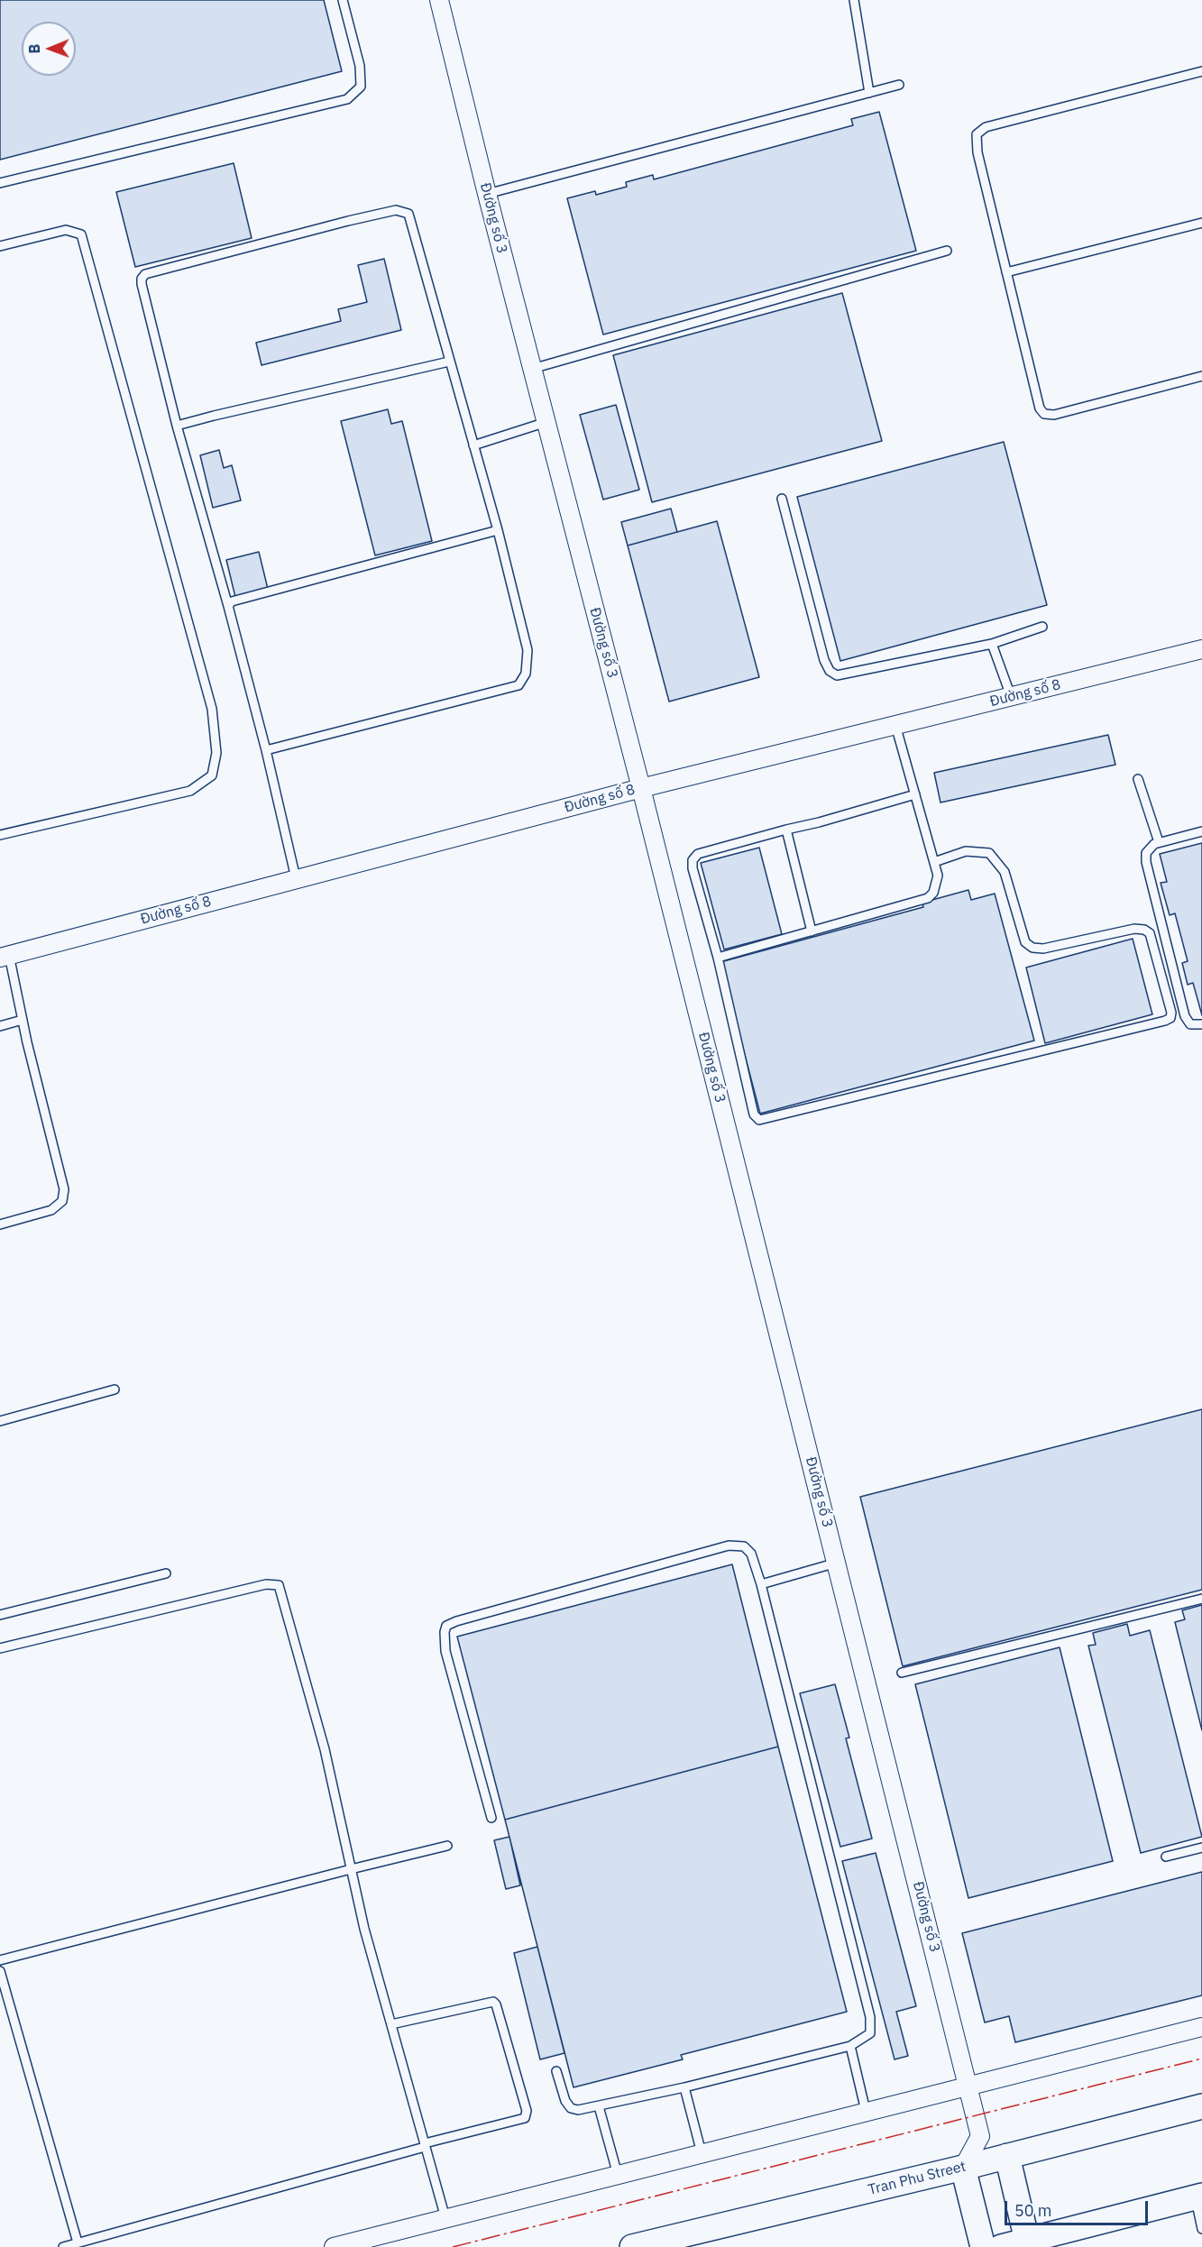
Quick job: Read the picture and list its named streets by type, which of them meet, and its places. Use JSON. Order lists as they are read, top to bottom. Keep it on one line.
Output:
{"streets":{"main road":["Tran Phu Street"],"street":["Đường số 3","Đường số 8"]},"crossings":[["Đường số 3","Đường số 8"]],"scale_bar":"50 m","north":"left"}
